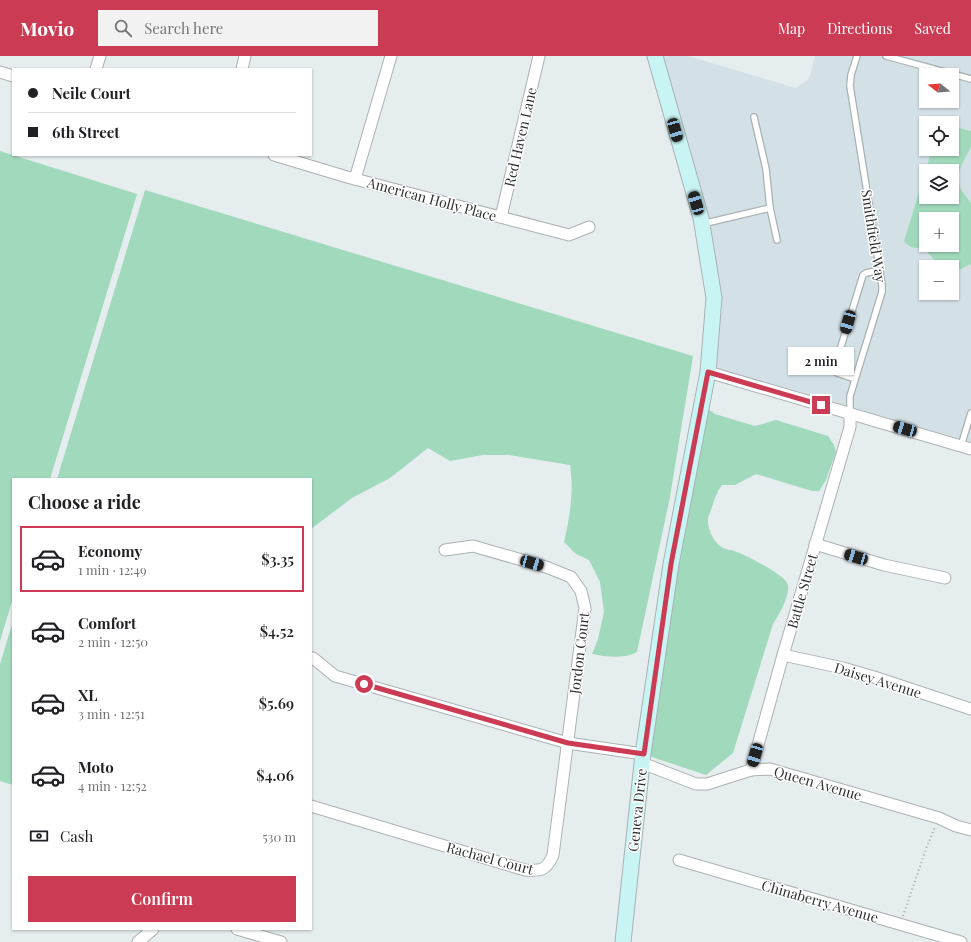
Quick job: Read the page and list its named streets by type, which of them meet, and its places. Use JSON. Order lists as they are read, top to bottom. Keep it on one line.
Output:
{"streets":{"main road":["Geneva Drive"],"street":["Red Haven Lane","American Holly Place","Battle Street","Jordon Court","Daisey Avenue","Queen Avenue","Rachael Court","Chinaberry Avenue"],"lane":["Smithfield Way"]},"crossings":[["Red Haven Lane","American Holly Place"],["Smithfield Way","Battle Street"],["Battle Street","Daisey Avenue"],["Battle Street","Queen Avenue"],["Jordon Court","Queen Avenue"],["Jordon Court","Rachael Court"],["Queen Avenue","Geneva Drive"],["Queen Avenue","Rachael Court"]],"north":"left","page":{"header":"Movio","search":"Search here","nav":["Map","Directions","Saved"],"map_buttons":["+","−"],"banner":["Neile Court","6th Street"],"bubble":"2 min","heading":"Choose a ride","list":[{"name":"Economy","note":"1 min · 12:49","value":"$3.35"},{"name":"Comfort","note":"2 min · 12:50","value":"$4.52"},{"name":"XL","note":"3 min · 12:51","value":"$5.69"},{"name":"Moto","note":"4 min · 12:52","value":"$4.06"}],"pay":["Cash","530 m"],"buttons":"Confirm"}}
